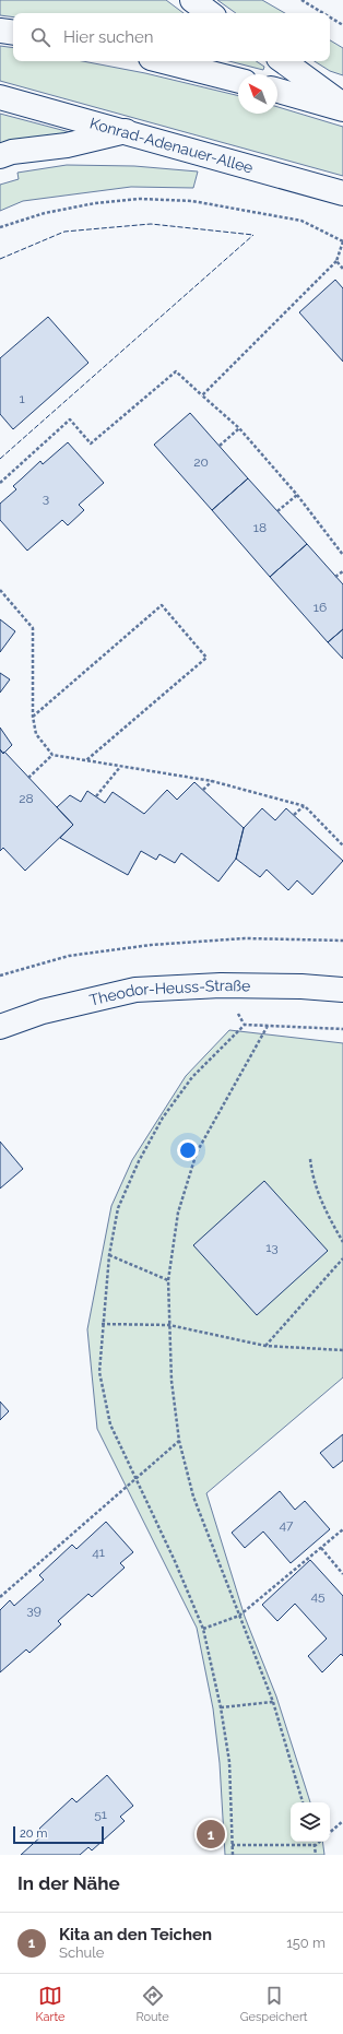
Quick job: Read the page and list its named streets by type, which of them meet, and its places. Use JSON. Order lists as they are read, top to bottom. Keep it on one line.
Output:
{"streets":{"main road":["Konrad-Adenauer-Allee","Theodor-Heuss-Straße"]},"house_numbers":["1","20","3","18","16","28","13","47","41","45","39","51"],"scale_bar":"20 m","north":"top left","page":{"search":"Hier suchen","pins":"1","scale":"20 m","heading":"In der Nähe","list":[{"mark":"1","name":"Kita an den Teichen","note":"Schule","value":"150 m"}],"nav":["Karte","Route","Gespeichert"]}}
